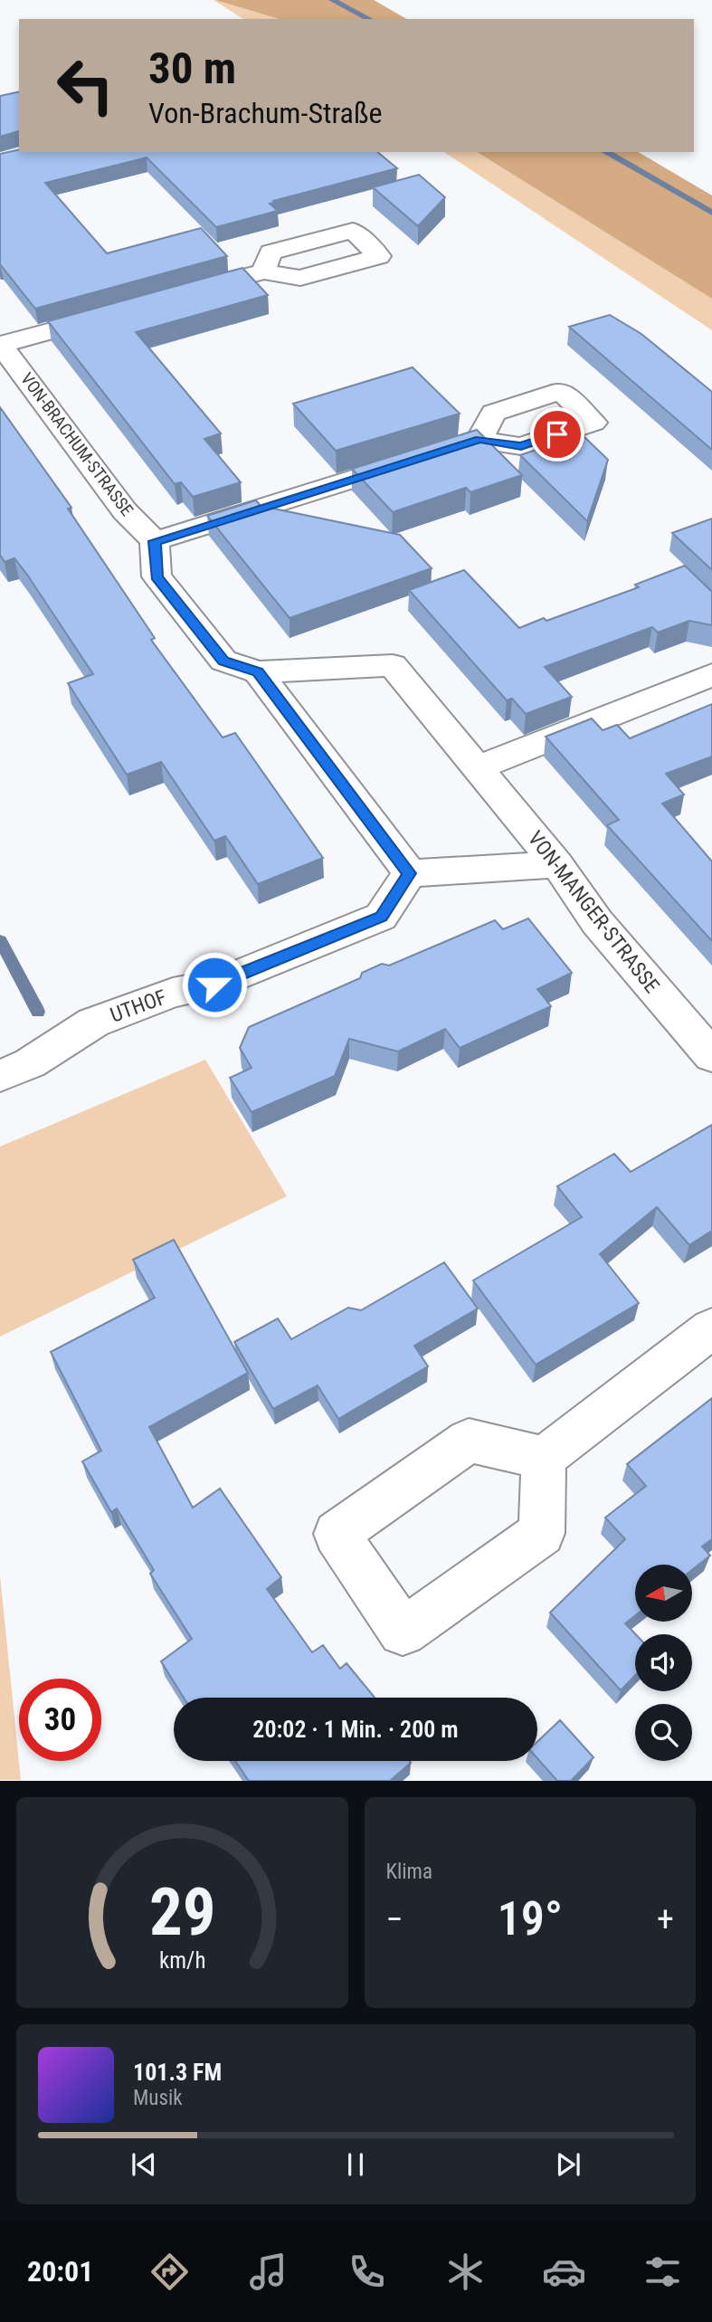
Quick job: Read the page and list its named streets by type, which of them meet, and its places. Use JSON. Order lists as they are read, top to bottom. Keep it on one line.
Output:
{"streets":{"street":["VON-BRACHUM-STRASSE","VON-MANGER-STRASSE","UTHOF"]},"north":"left","page":{"turn":["30 m","Von-Brachum-Straße"],"limit":"30","trip":"20:02 · 1 Min. · 200 m","tile":"Klima","heat":["−","19°","+"],"song":["101.3 FM","Musik"],"tabs":"20:01","gauge":["29","km/h"]}}
